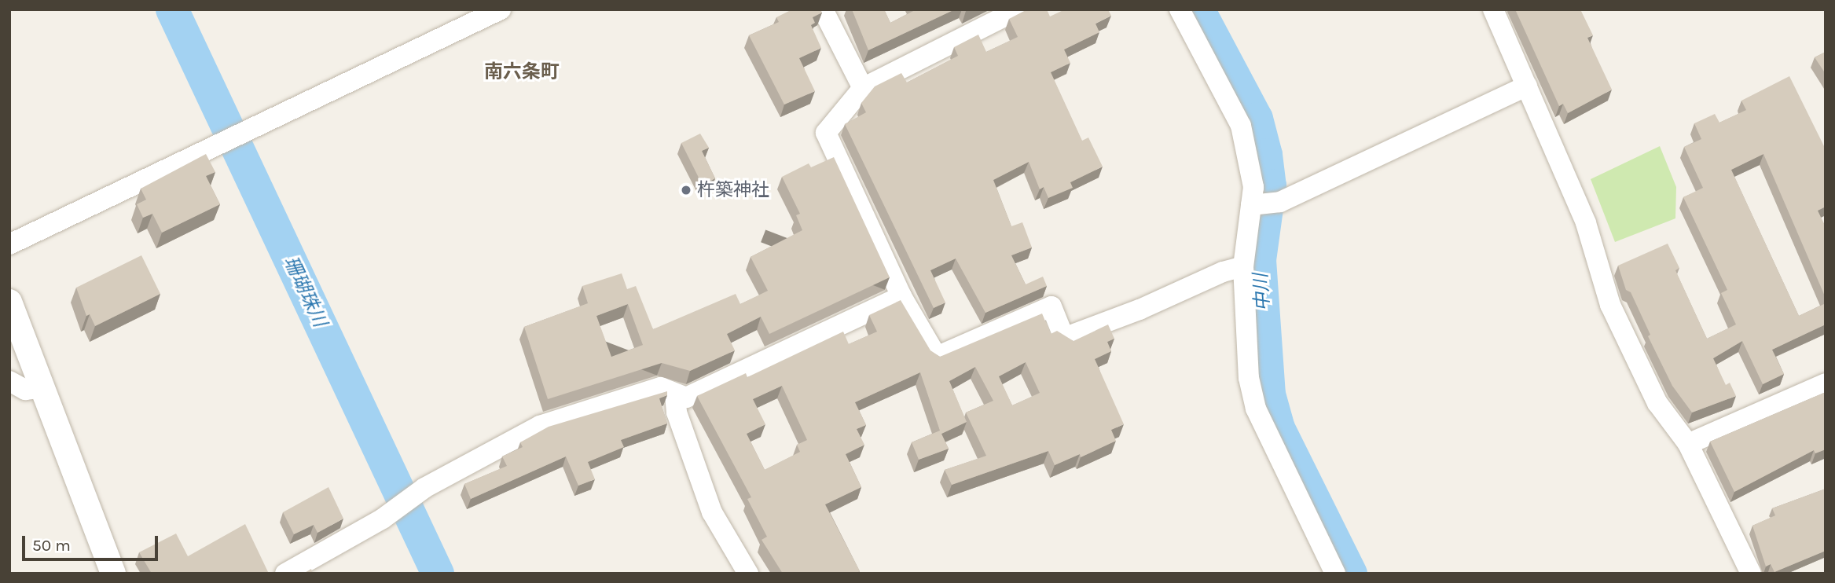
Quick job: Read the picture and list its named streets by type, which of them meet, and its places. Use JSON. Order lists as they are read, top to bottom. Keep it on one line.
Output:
{"districts":["南六条町"],"water":["珊瑚珠川","中川"],"places":["杵築神社"],"scale_bar":"50 m"}
